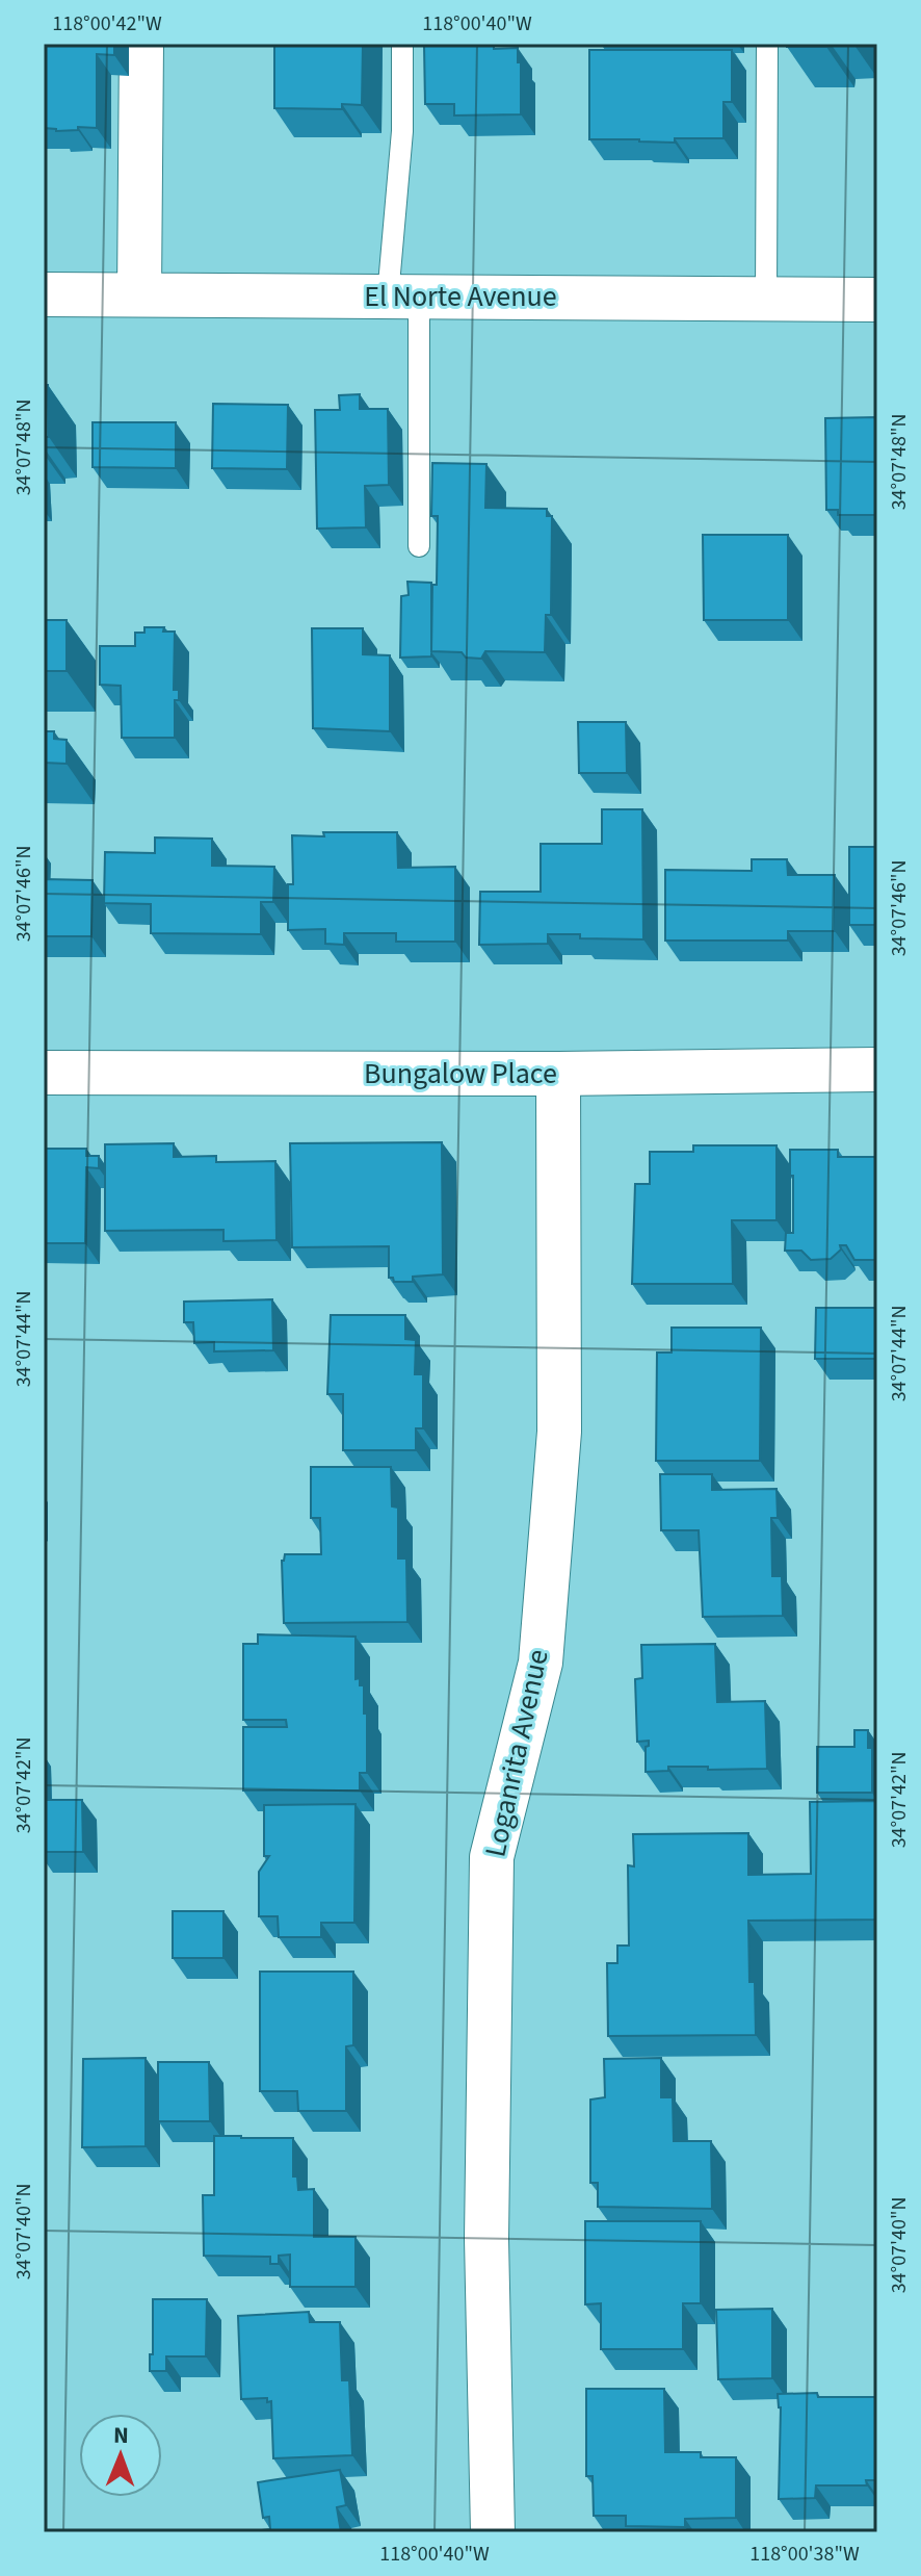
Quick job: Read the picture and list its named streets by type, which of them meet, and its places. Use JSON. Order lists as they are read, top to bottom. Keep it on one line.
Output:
{"streets":{"street":["El Norte Avenue","Bungalow Place","Loganrita Avenue"]},"crossings":[["Bungalow Place","Loganrita Avenue"]],"north":"top","coordinates":["118°00'42\"W","118°00'40\"W","34°07'48\"N","34°07'46\"N","34°07'44\"N","34°07'42\"N","34°07'40\"N","118°00'38\"W"]}
